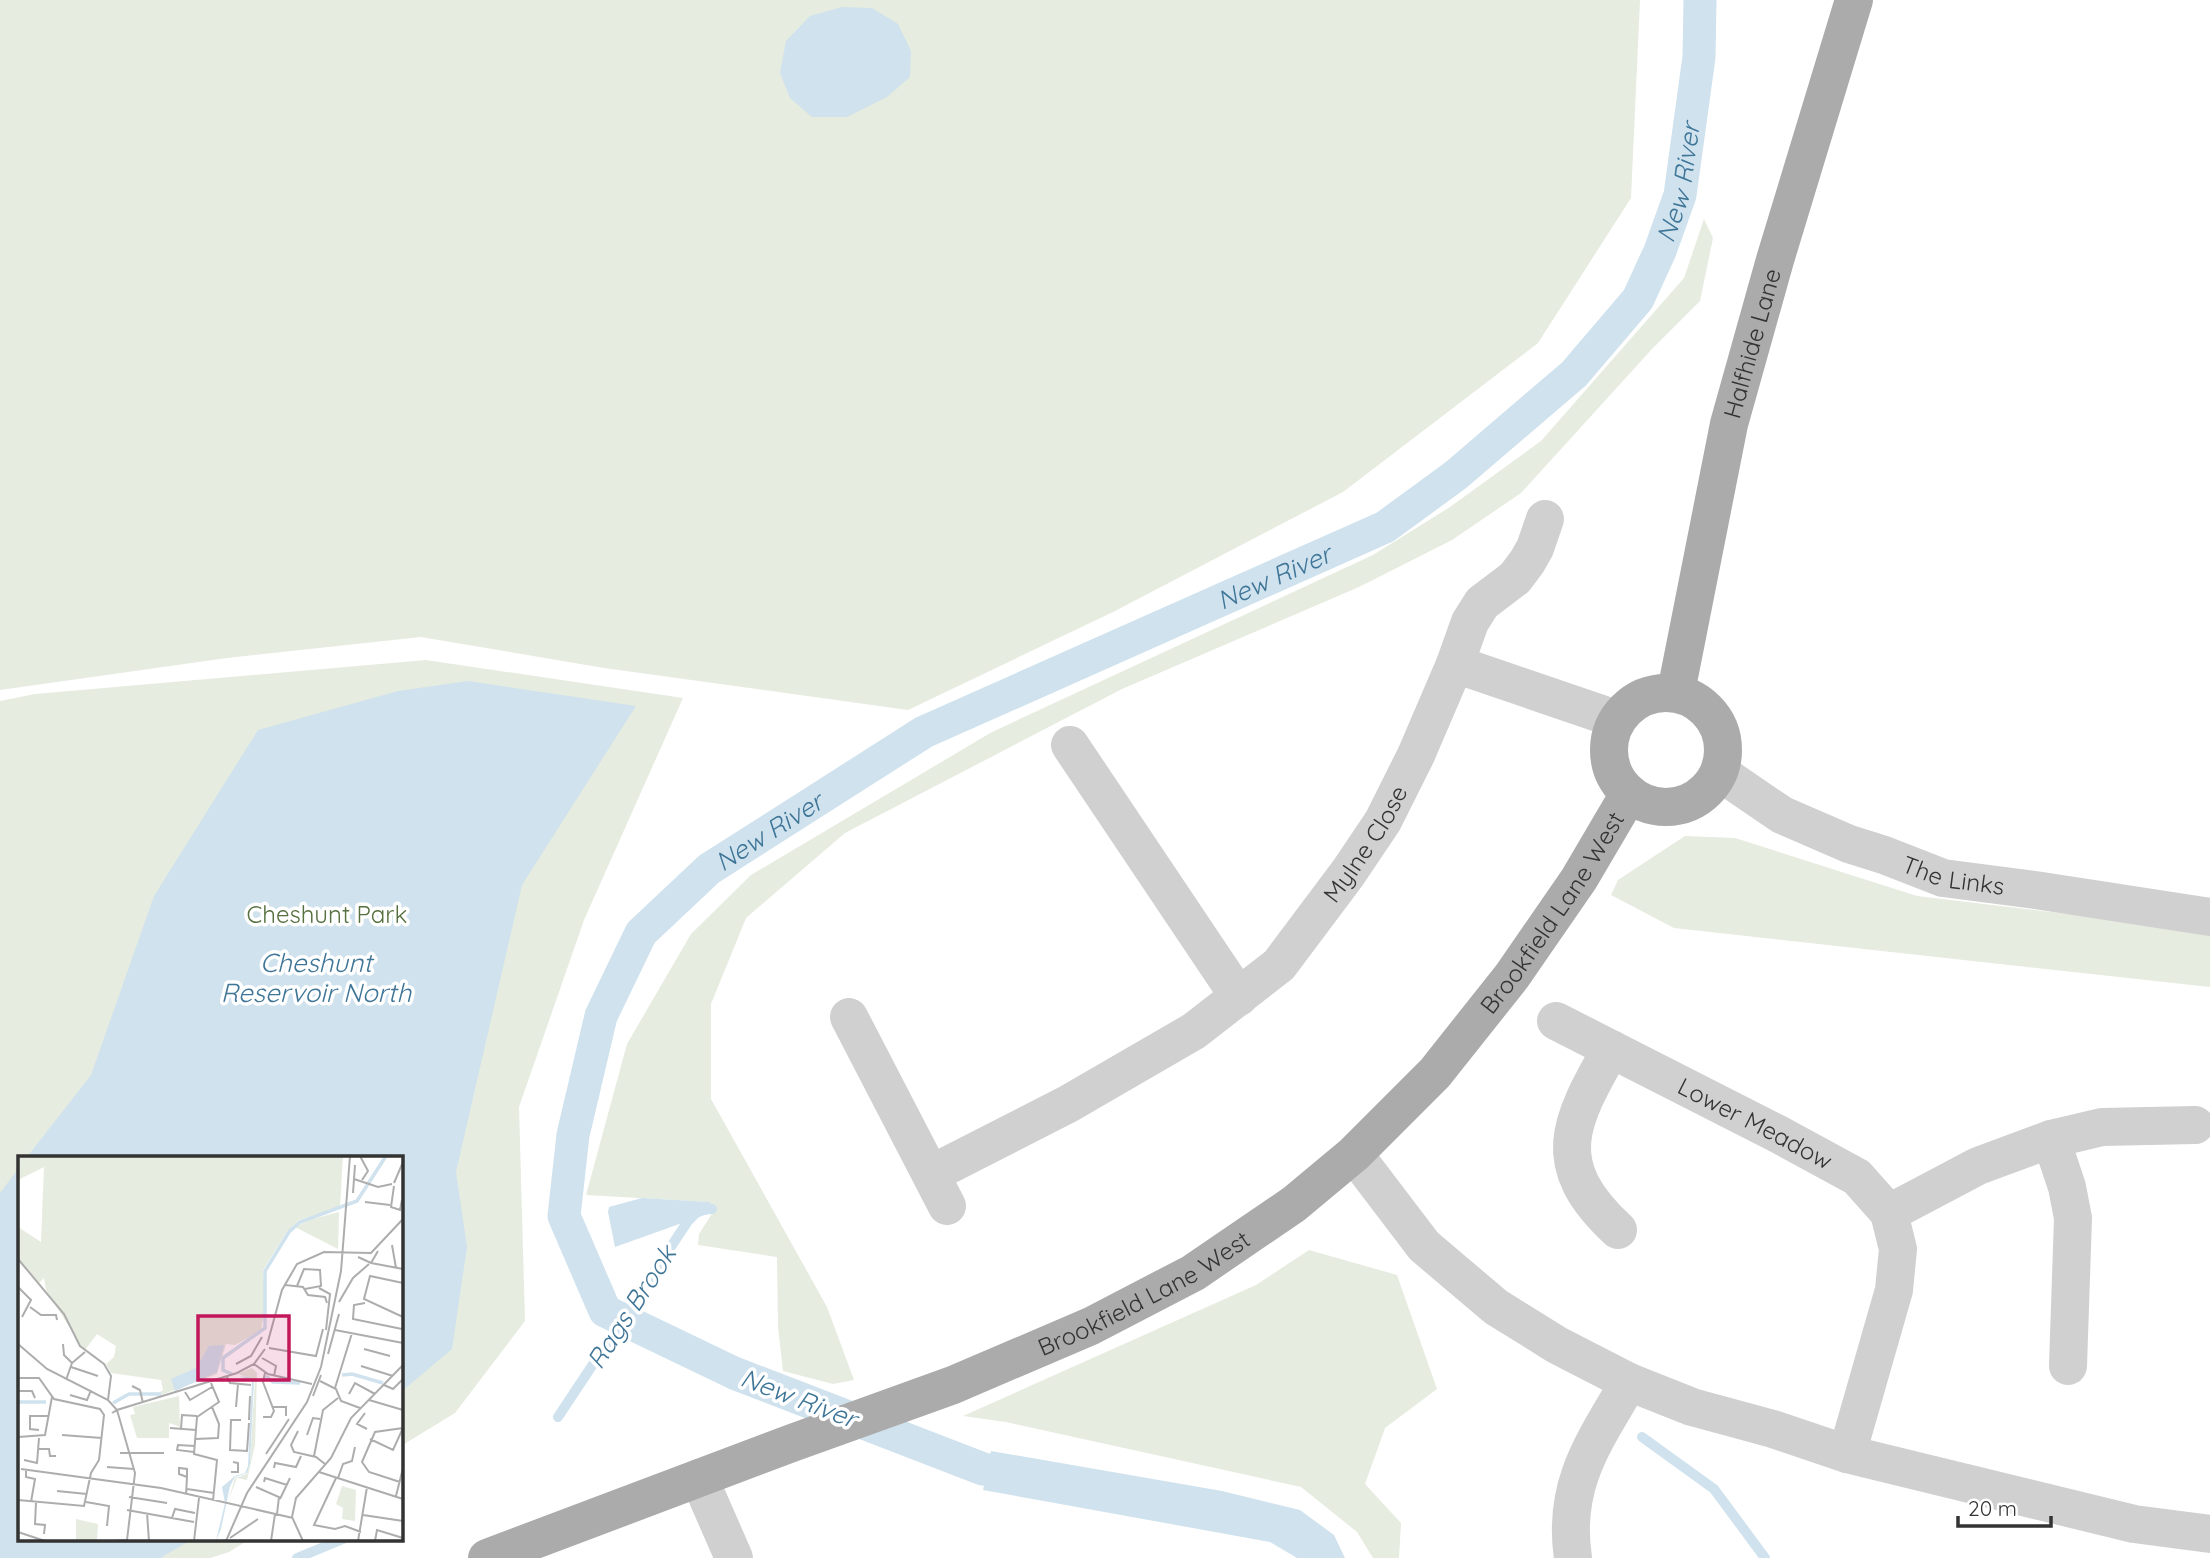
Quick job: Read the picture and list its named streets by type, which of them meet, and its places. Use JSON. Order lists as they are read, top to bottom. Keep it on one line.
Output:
{"streets":{"main road":["Halfhide Lane","Brookfield Lane West"],"street":["Mylne Close","The Links","Lower Meadow"]},"crossings":[["Halfhide Lane","The Links"],["Halfhide Lane","Brookfield Lane West"],["The Links","Brookfield Lane West"]],"water":["New River","Cheshunt Reservoir North","Rags Brook"],"parks":["Cheshunt Park"],"scale_bar":"20 m"}
